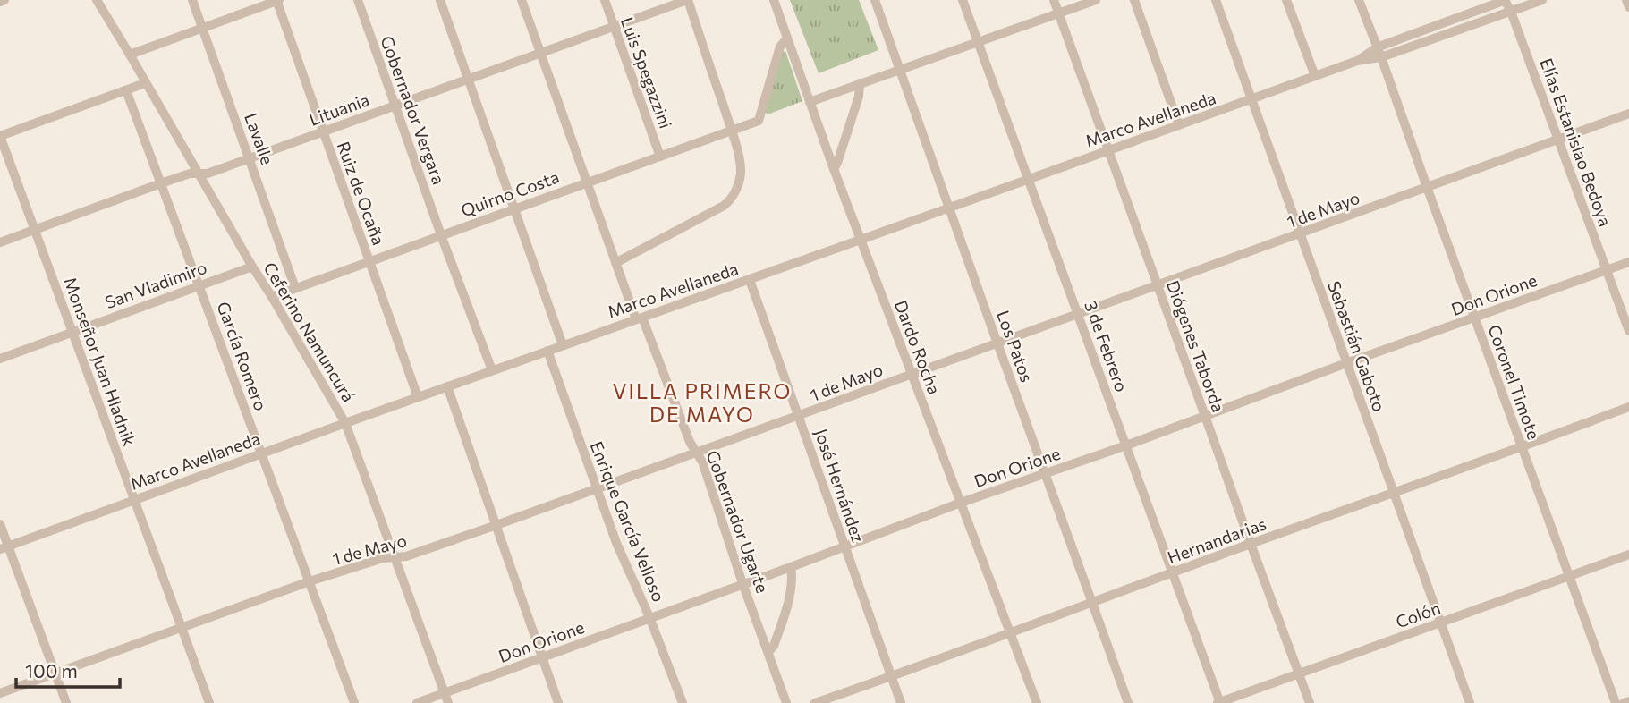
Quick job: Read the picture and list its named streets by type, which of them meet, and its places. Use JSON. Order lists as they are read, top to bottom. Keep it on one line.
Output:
{"streets":{"street":["Luis Spegazzini","Lituania","Gobernador Vergara","Marco Avellaneda","Lavalle","Elías Estanislao Bedoya","Ruiz de Ocaña","Quirno Costa","1 de Mayo","San Vladimiro","Don Orione","Ceferino Namuncurá","Los Patos","3 de Febrero","Diógenes Taborda","Sebastián Gaboto","Dardo Rocha","García Romero","Monseñor Juan Hladnik","Coronel Timote","José Hernández","Enrique García Velloso","Gobernador Ugarte","Hernandarias","Colón"]},"crossings":[["Luis Spegazzini","Lituania"],["Luis Spegazzini","Quirno Costa"],["Lituania","Gobernador Vergara"],["Lituania","Lavalle"],["Lituania","Ruiz de Ocaña"],["Lituania","Ceferino Namuncurá"],["Lituania","García Romero"],["Lituania","Monseñor Juan Hladnik"],["Lituania","Gobernador Ugarte"],["Gobernador Vergara","Marco Avellaneda"],["Gobernador Vergara","Quirno Costa"],["Marco Avellaneda","Elías Estanislao Bedoya"],["Marco Avellaneda","Ruiz de Ocaña"],["Marco Avellaneda","Ceferino Namuncurá"],["Marco Avellaneda","Los Patos"],["Marco Avellaneda","3 de Febrero"],["Marco Avellaneda","Diógenes Taborda"],["Marco Avellaneda","Sebastián Gaboto"],["Marco Avellaneda","Dardo Rocha"],["Marco Avellaneda","García Romero"],["Marco Avellaneda","Monseñor Juan Hladnik"],["Marco Avellaneda","Coronel Timote"],["Marco Avellaneda","José Hernández"],["Marco Avellaneda","Enrique García Velloso"],["Marco Avellaneda","Gobernador Ugarte"],["Lavalle","Quirno Costa"],["Elías Estanislao Bedoya","1 de Mayo"],["Elías Estanislao Bedoya","Don Orione"],["Ruiz de Ocaña","Quirno Costa"],["Quirno Costa","Ceferino Namuncurá"],["Quirno Costa","Dardo Rocha"],["Quirno Costa","Gobernador Ugarte"],["1 de Mayo","Ceferino Namuncurá"],["1 de Mayo","Los Patos"],["1 de Mayo","3 de Febrero"],["1 de Mayo","Diógenes Taborda"],["1 de Mayo","Sebastián Gaboto"],["1 de Mayo","Dardo Rocha"],["1 de Mayo","García Romero"],["1 de Mayo","Monseñor Juan Hladnik"],["1 de Mayo","Coronel Timote"],["1 de Mayo","José Hernández"],["1 de Mayo","Enrique García Velloso"],["1 de Mayo","Gobernador Ugarte"],["San Vladimiro","Ceferino Namuncurá"],["San Vladimiro","García Romero"],["San Vladimiro","Monseñor Juan Hladnik"],["Don Orione","Ceferino Namuncurá"],["Don Orione","Los Patos"],["Don Orione","3 de Febrero"],["Don Orione","Diógenes Taborda"],["Don Orione","Sebastián Gaboto"],["Don Orione","Dardo Rocha"],["Don Orione","Coronel Timote"],["Don Orione","José Hernández"],["Don Orione","Enrique García Velloso"],["Don Orione","Gobernador Ugarte"],["Los Patos","Hernandarias"],["3 de Febrero","Hernandarias"],["3 de Febrero","Colón"],["Diógenes Taborda","Hernandarias"],["Diógenes Taborda","Colón"],["Sebastián Gaboto","Hernandarias"],["Sebastián Gaboto","Colón"],["Dardo Rocha","Hernandarias"],["Coronel Timote","Hernandarias"],["Coronel Timote","Colón"],["José Hernández","Hernandarias"]],"districts":["VILLA PRIMERO DE MAYO"],"scale_bar":"100 m"}
